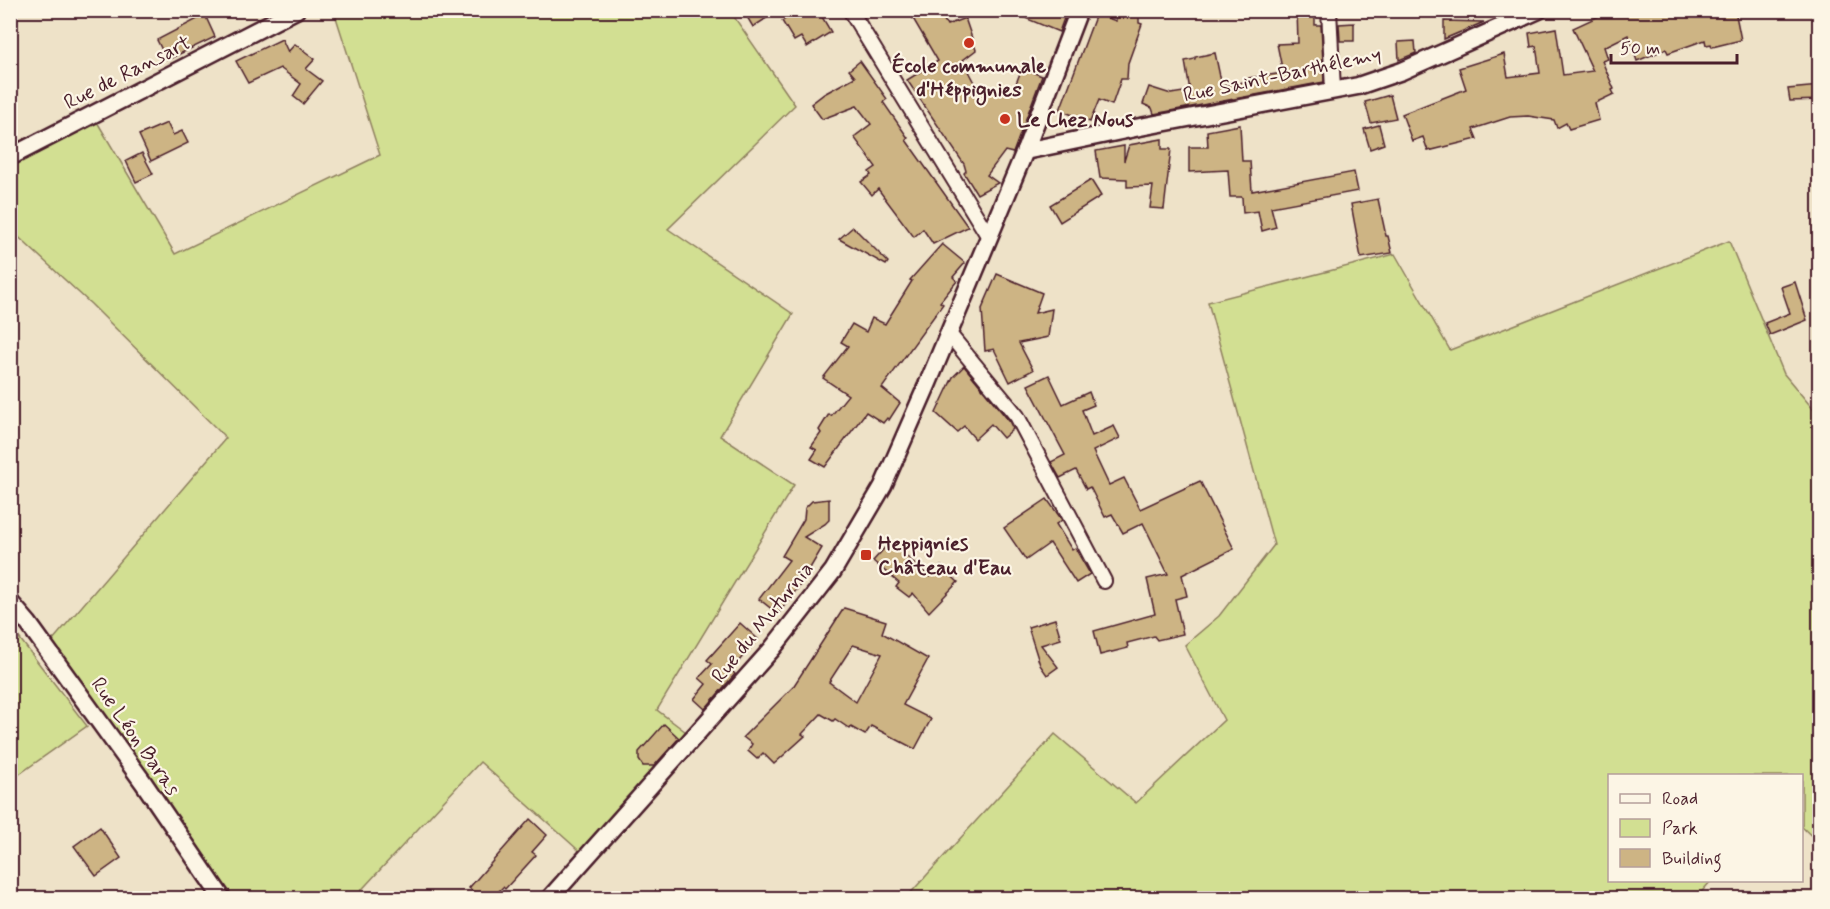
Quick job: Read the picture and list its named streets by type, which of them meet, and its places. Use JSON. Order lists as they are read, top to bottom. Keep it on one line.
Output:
{"streets":{"street":["Rue de Ransart","Rue Saint-Barthélemy","Rue du Muturnia","Rue Léon Baras"]},"crossings":[["Rue Saint-Barthélemy","Rue du Muturnia"]],"places":{"other":["École communale d'Héppignies","Le Chez Nous"],"transit":["Heppignies Château d'Eau"]},"legend":["Road","Park","Building"],"scale_bar":"50 m"}
